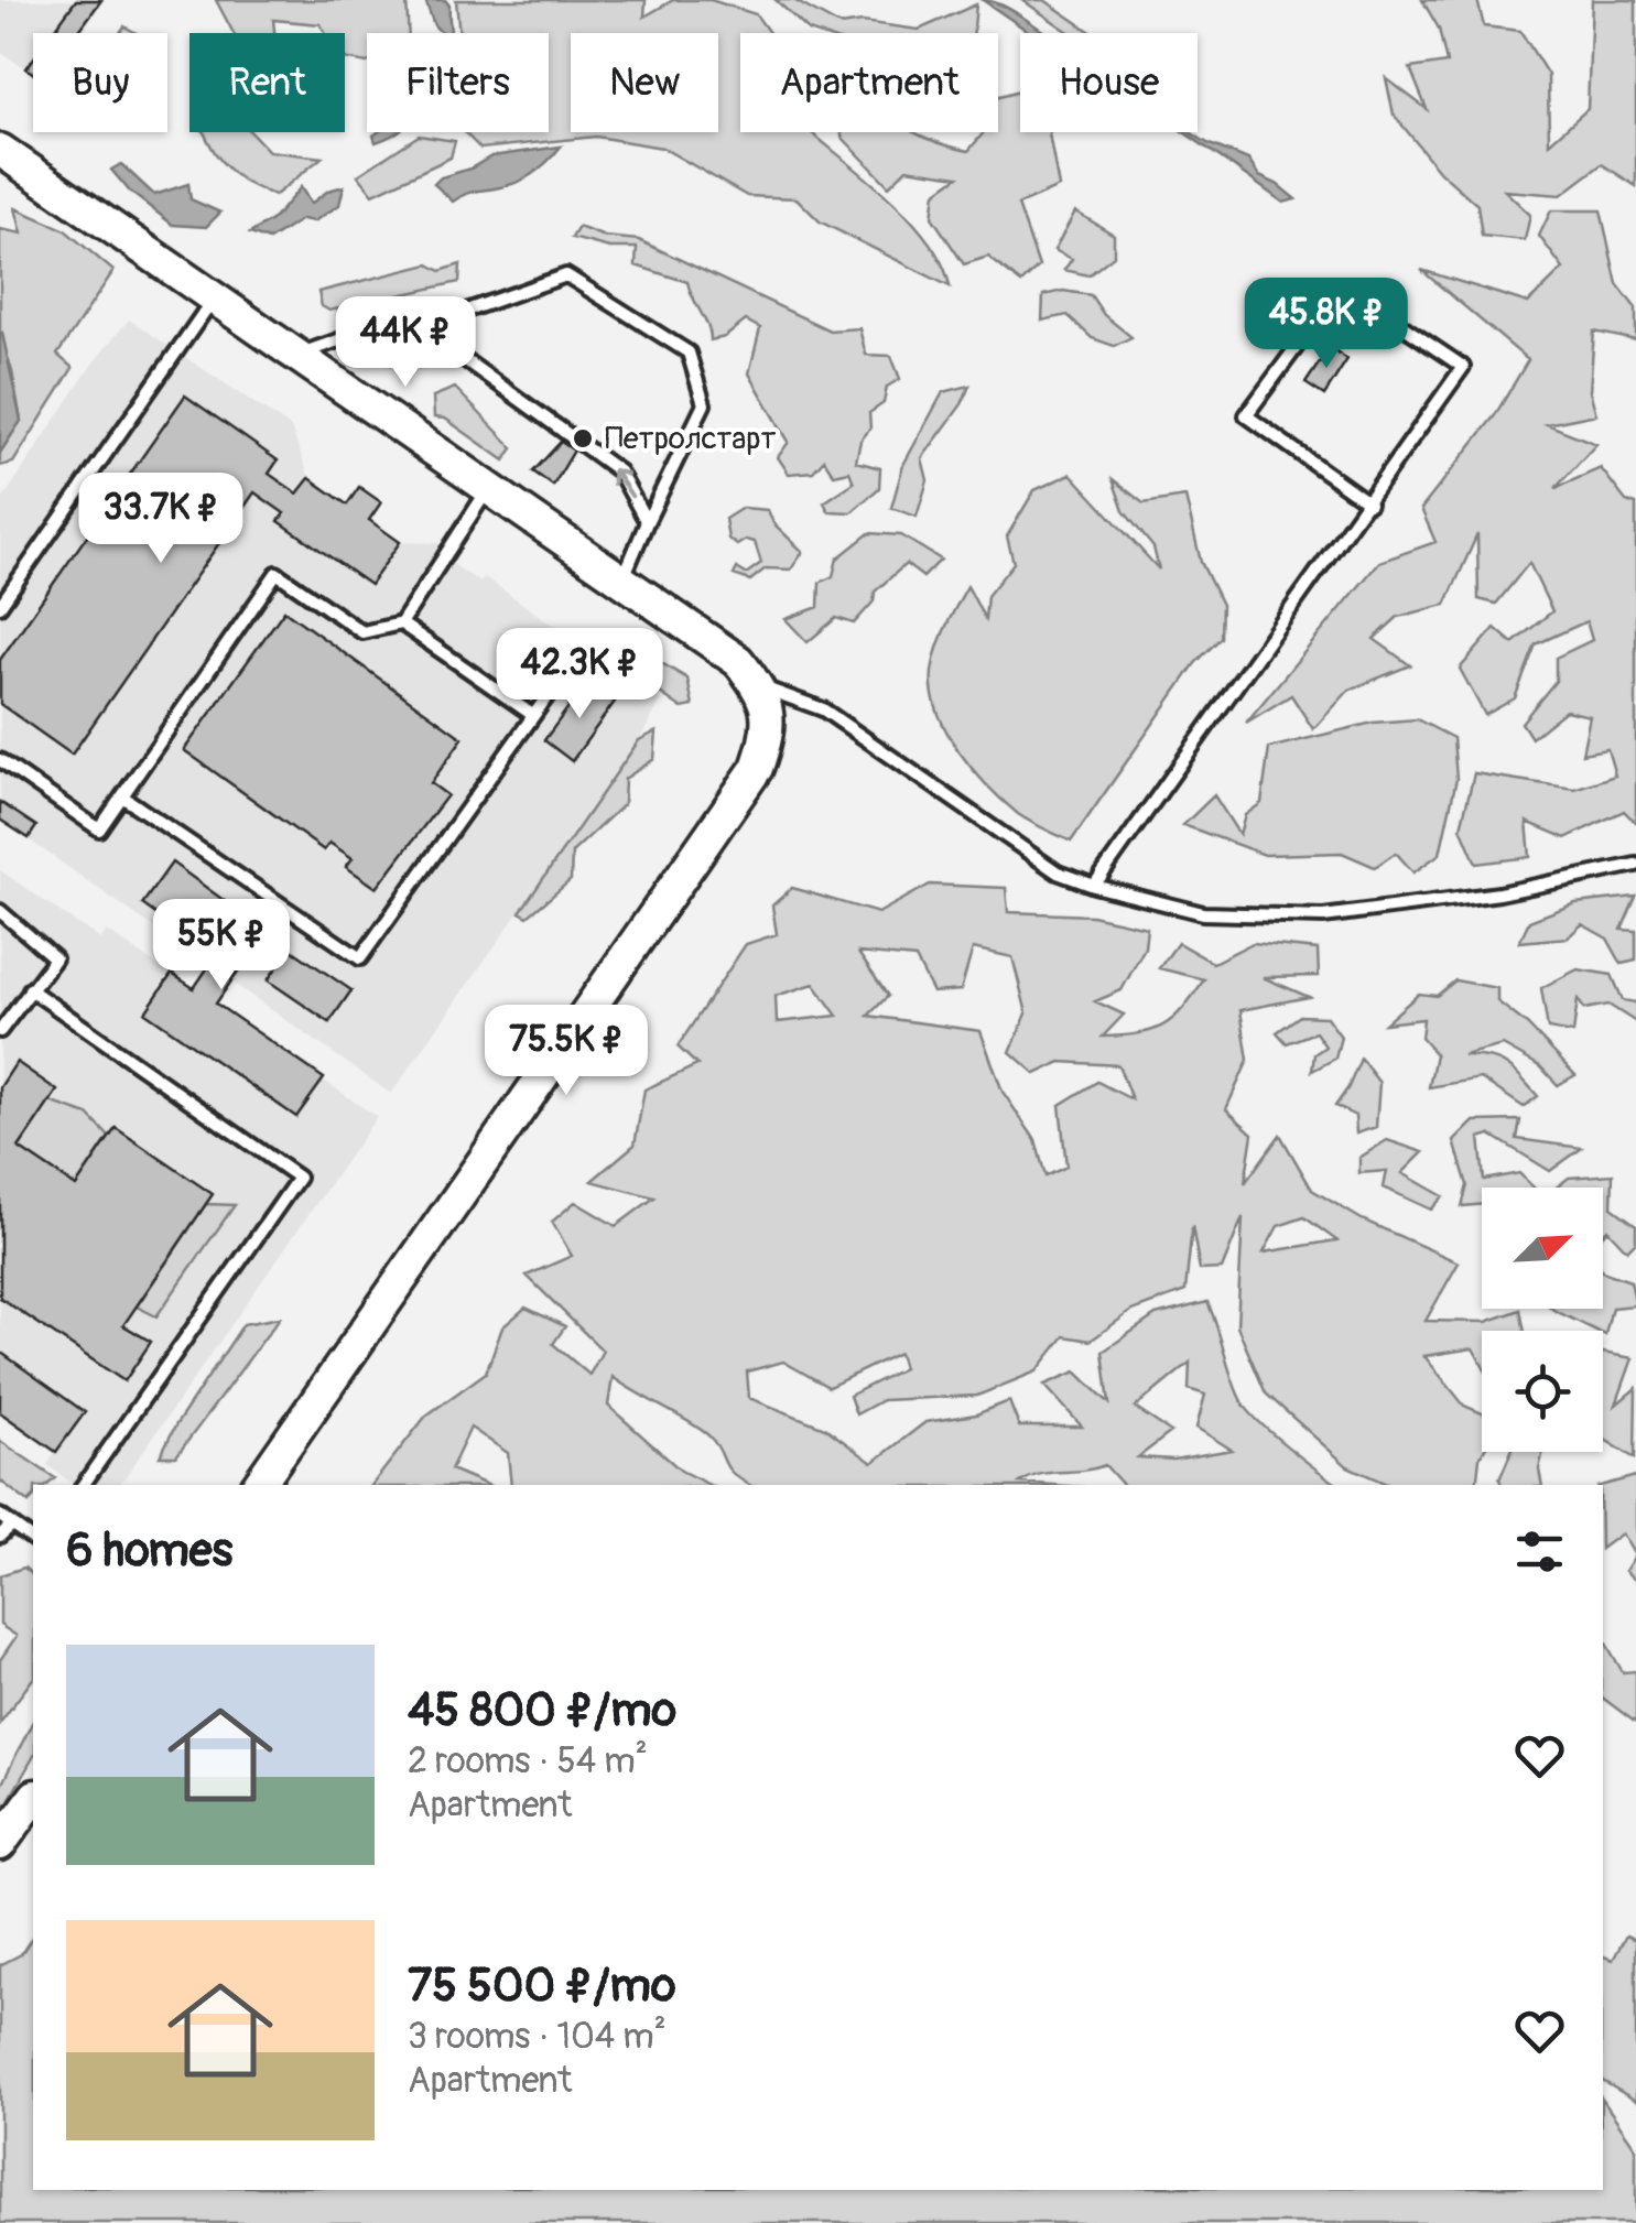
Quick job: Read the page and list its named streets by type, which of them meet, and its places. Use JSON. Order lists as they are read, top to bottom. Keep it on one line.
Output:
{"places":["Петролстарт"],"north":"top right","page":{"chip":["Buy","Rent","Filters","New","Apartment","House"],"price":["45.8K ₽","44K ₽","33.7K ₽","42.3K ₽","55K ₽","75.5K ₽"],"heading":"6 homes","list":[{"name":"45 800 ₽/mo","note":"2 rooms · 54 m² · Apartment"},{"name":"75 500 ₽/mo","note":"3 rooms · 104 m² · Apartment"}]}}
